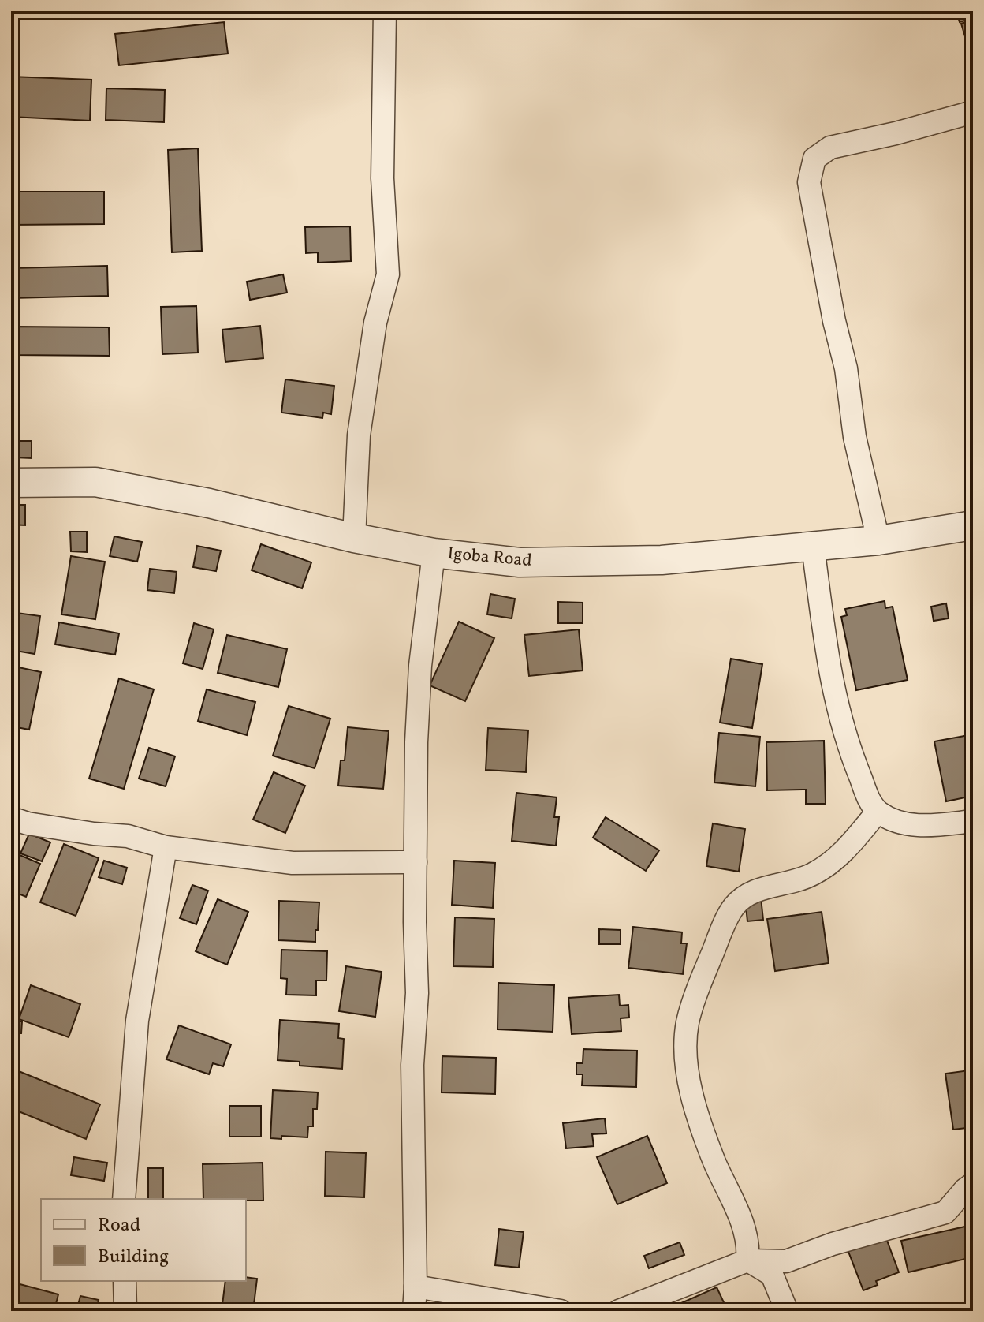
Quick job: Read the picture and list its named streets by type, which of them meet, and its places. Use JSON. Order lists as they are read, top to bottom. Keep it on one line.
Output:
{"streets":{"street":["Igoba Road"]},"legend":["Road","Building"]}
